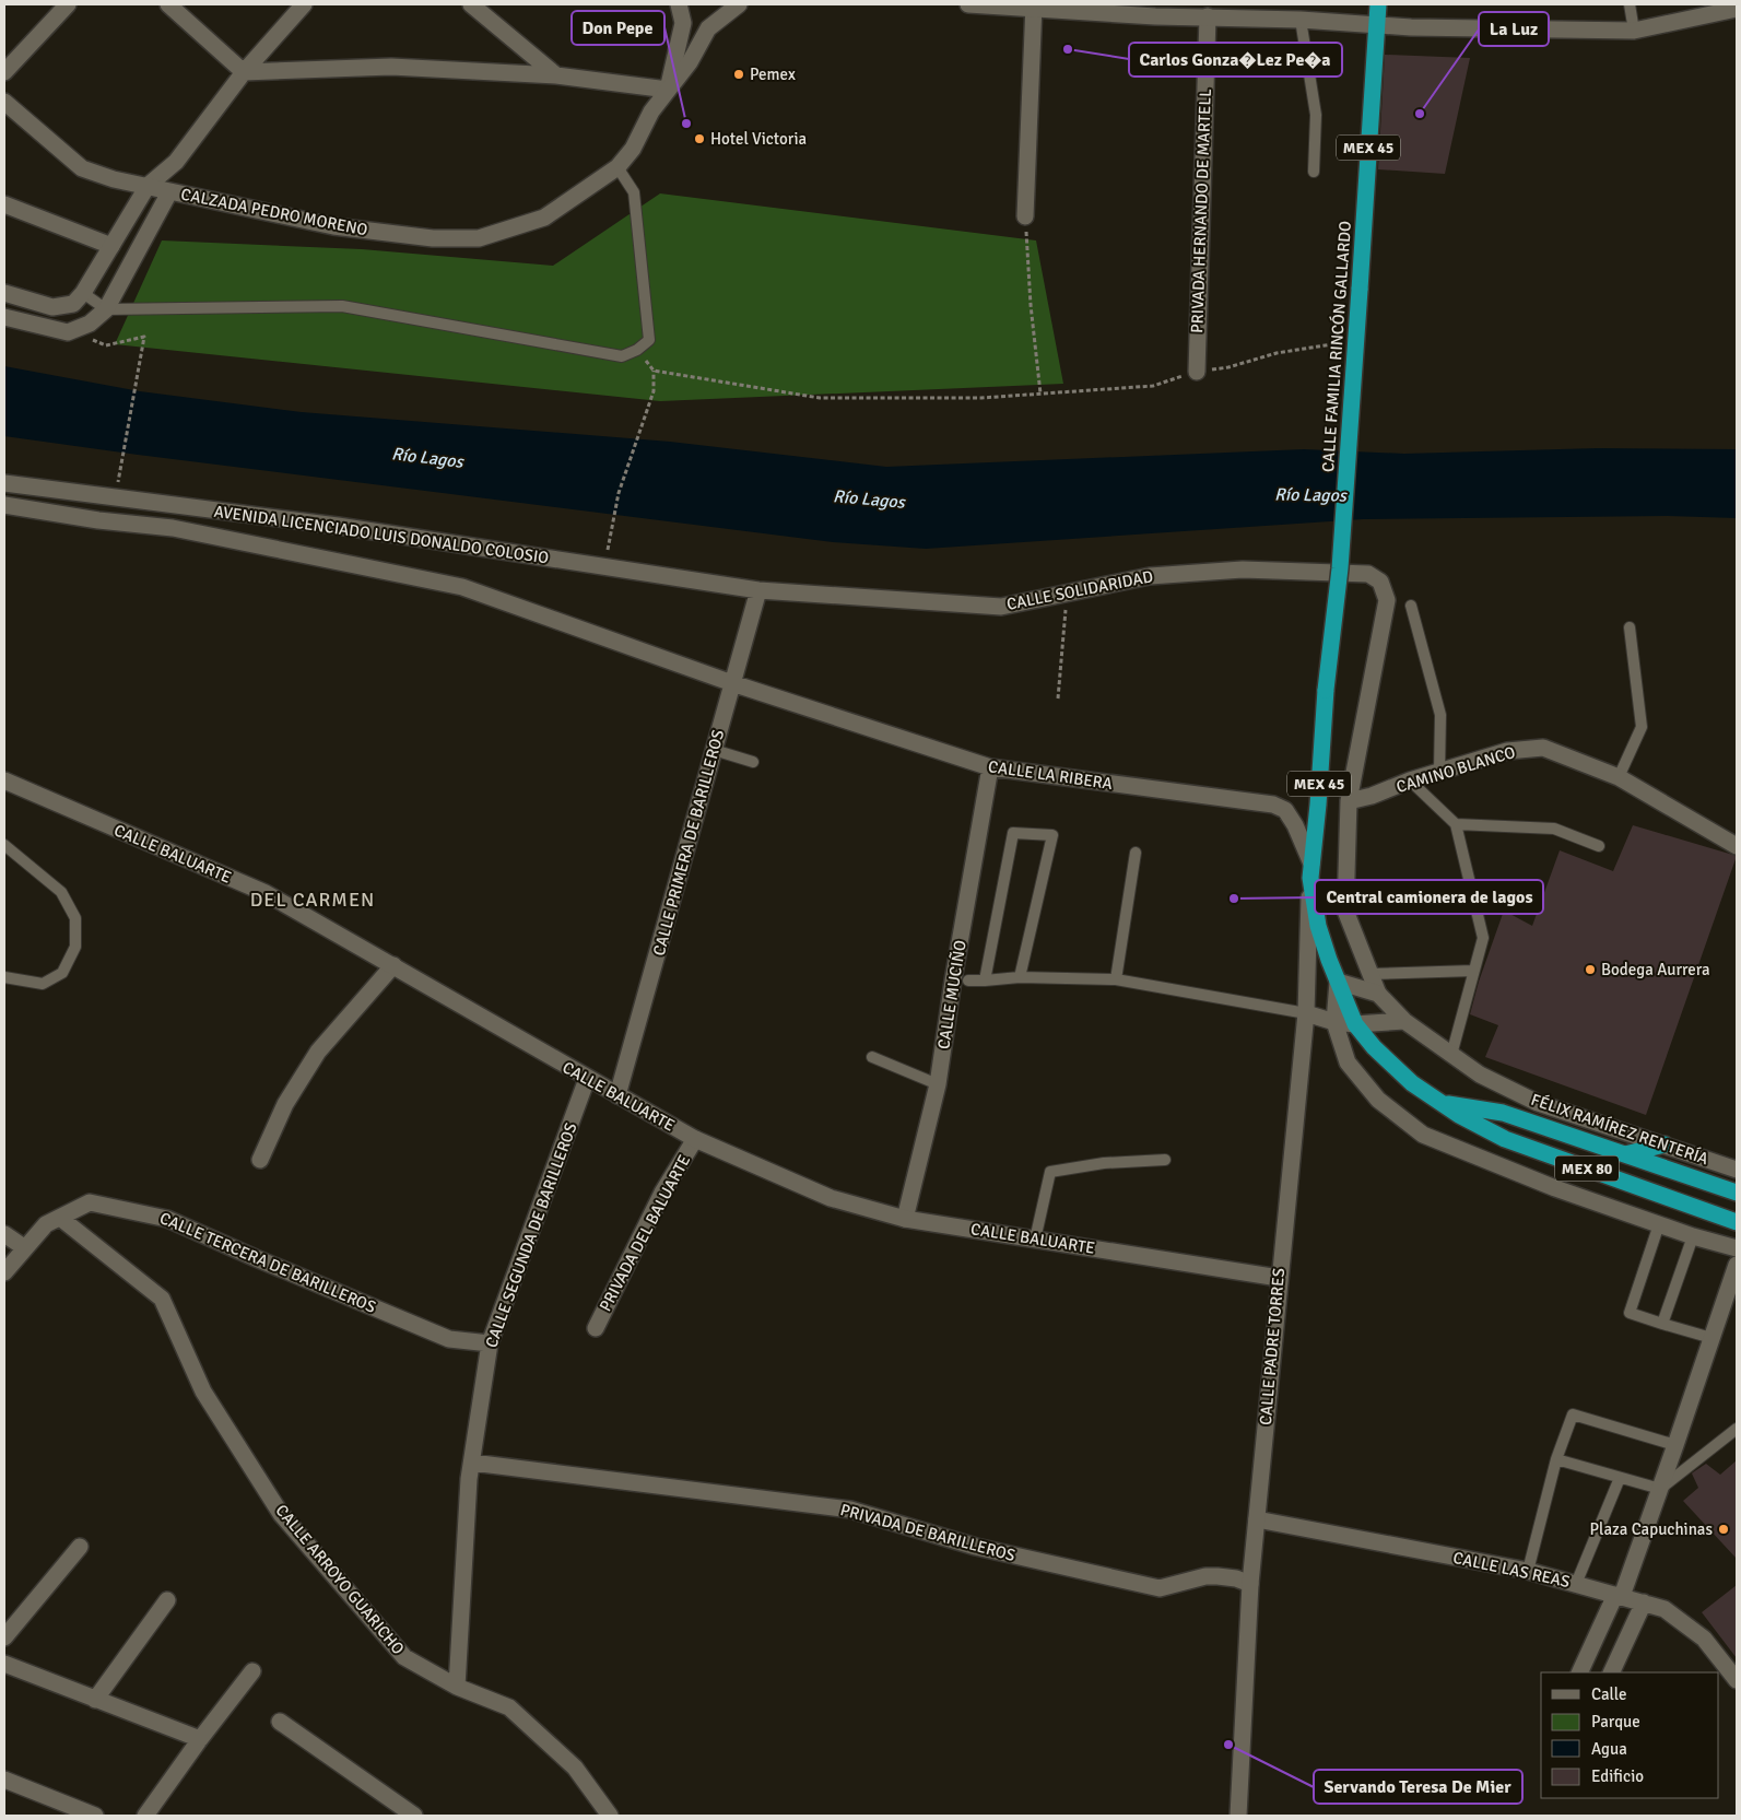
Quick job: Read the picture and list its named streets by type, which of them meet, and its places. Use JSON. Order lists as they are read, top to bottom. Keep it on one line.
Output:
{"streets":{"highway":["MEX 45","CALLE FAMILIA RINCÓN GALLARDO","MEX 80"],"street":["PRIVADA HERNANDO DE MARTELL","CALZADA PEDRO MORENO","AVENIDA LICENCIADO LUIS DONALDO COLOSIO","CALLE SOLIDARIDAD","CAMINO BLANCO","CALLE LA RIBERA","CALLE PRIMERA DE BARILLEROS","CALLE BALUARTE","CALLE MUCIÑO","FÉLIX RAMÍREZ RENTERÍA","PRIVADA DEL BALUARTE","CALLE SEGUNDA DE BARILLEROS","CALLE TERCERA DE BARILLEROS","CALLE PADRE TORRES","PRIVADA DE BARILLEROS","CALLE LAS REAS","CALLE ARROYO GUARICHO"]},"crossings":[["MEX 45","CALLE FAMILIA RINCÓN GALLARDO"],["MEX 45","CALLE LA RIBERA"],["MEX 45","FÉLIX RAMÍREZ RENTERÍA"],["MEX 45","MEX 80"],["MEX 45","CALLE PADRE TORRES"],["CALLE FAMILIA RINCÓN GALLARDO","CALLE LA RIBERA"],["CALLE FAMILIA RINCÓN GALLARDO","CALLE PADRE TORRES"],["AVENIDA LICENCIADO LUIS DONALDO COLOSIO","CALLE SOLIDARIDAD"],["AVENIDA LICENCIADO LUIS DONALDO COLOSIO","CALLE LA RIBERA"],["AVENIDA LICENCIADO LUIS DONALDO COLOSIO","CALLE PRIMERA DE BARILLEROS"],["CALLE SOLIDARIDAD","CAMINO BLANCO"],["CALLE SOLIDARIDAD","CALLE PRIMERA DE BARILLEROS"],["CALLE LA RIBERA","CALLE PRIMERA DE BARILLEROS"],["CALLE LA RIBERA","CALLE MUCIÑO"],["CALLE LA RIBERA","CALLE PADRE TORRES"],["CALLE PRIMERA DE BARILLEROS","CALLE BALUARTE"],["CALLE BALUARTE","CALLE MUCIÑO"],["CALLE BALUARTE","PRIVADA DEL BALUARTE"],["CALLE BALUARTE","CALLE SEGUNDA DE BARILLEROS"],["CALLE BALUARTE","CALLE PADRE TORRES"],["FÉLIX RAMÍREZ RENTERÍA","MEX 80"],["CALLE SEGUNDA DE BARILLEROS","CALLE TERCERA DE BARILLEROS"],["CALLE SEGUNDA DE BARILLEROS","PRIVADA DE BARILLEROS"],["CALLE SEGUNDA DE BARILLEROS","CALLE ARROYO GUARICHO"],["CALLE TERCERA DE BARILLEROS","CALLE ARROYO GUARICHO"],["CALLE PADRE TORRES","PRIVADA DE BARILLEROS"],["CALLE PADRE TORRES","CALLE LAS REAS"]],"districts":["DEL CARMEN"],"water":["Río Lagos"],"places":["Carlos Gonza�Lez Pe�a","Pemex","La Luz","Don Pepe","Hotel Victoria","Central camionera de lagos","Bodega Aurrera","Plaza Capuchinas","Servando Teresa De Mier"],"legend":["Calle","Parque","Agua","Edificio"]}
